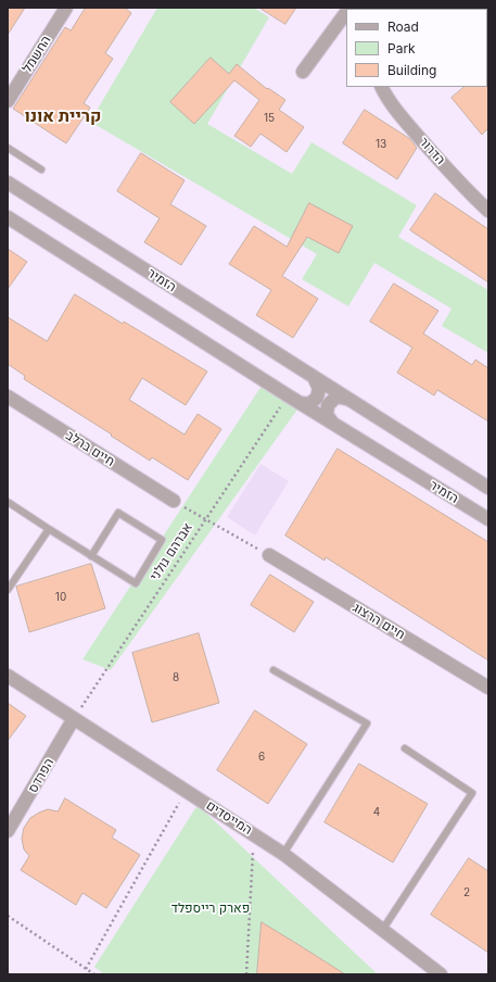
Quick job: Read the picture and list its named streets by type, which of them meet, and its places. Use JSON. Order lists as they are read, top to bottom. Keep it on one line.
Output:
{"streets":{"street":["החשמל","הדרור","הזמיר","חיים ברלב","חיים הרצוג","הפרדס","המייסדים"],"path":["אברהם גולני"]},"crossings":[["הזמיר","אברהם גולני"],["אברהם גולני","הפרדס"],["אברהם גולני","המייסדים"],["הפרדס","המייסדים"]],"districts":["קריית אונו"],"parks":["פארק רייספלד"],"house_numbers":["15","13","10","8","6","4","2"],"legend":["Road","Park","Building"]}
